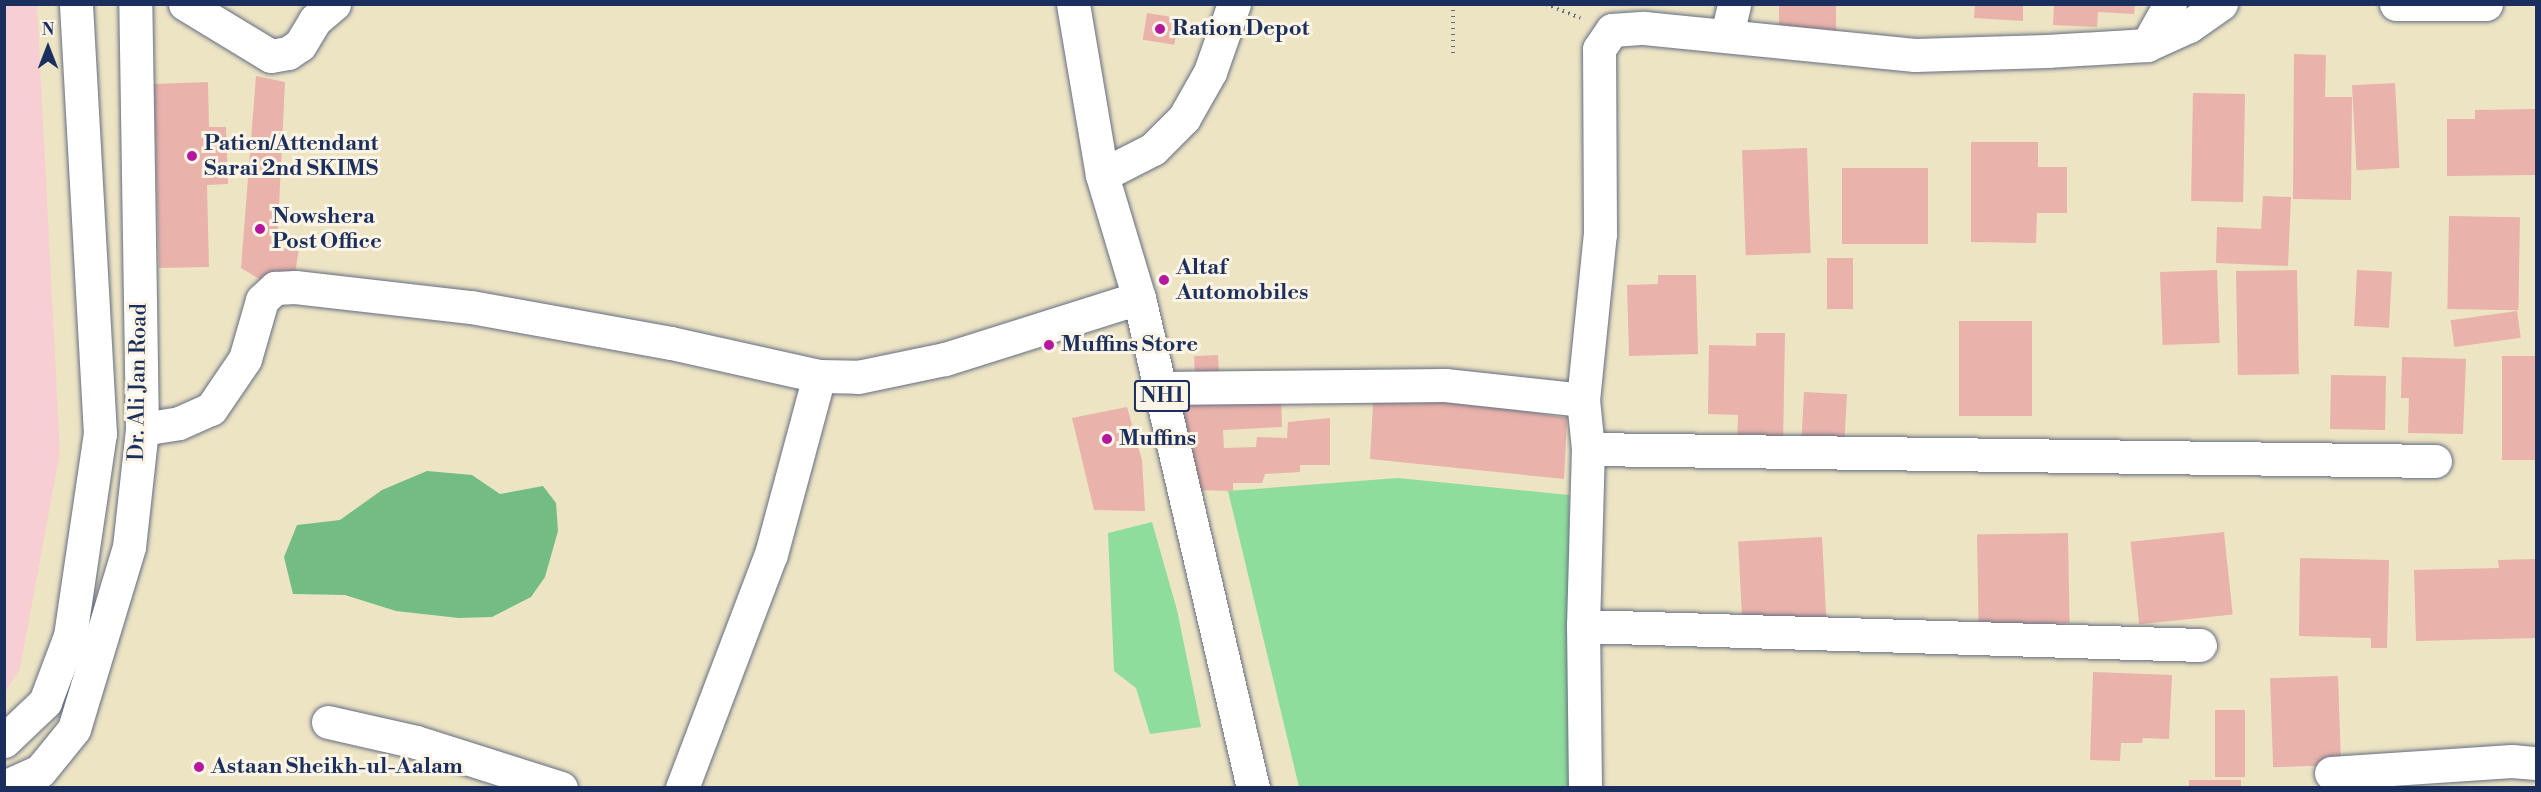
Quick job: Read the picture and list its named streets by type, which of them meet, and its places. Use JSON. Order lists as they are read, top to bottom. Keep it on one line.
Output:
{"streets":{"main road":["Dr. Ali Jan Road","NH1"]},"places":["Ration Depot","Patien/Attendant Sarai 2nd SKIMS","Nowshera Post Office","Altaf Automobiles","Muffins Store","Muffins","Astaan Sheikh-ul-Aalam"],"north":"top"}
